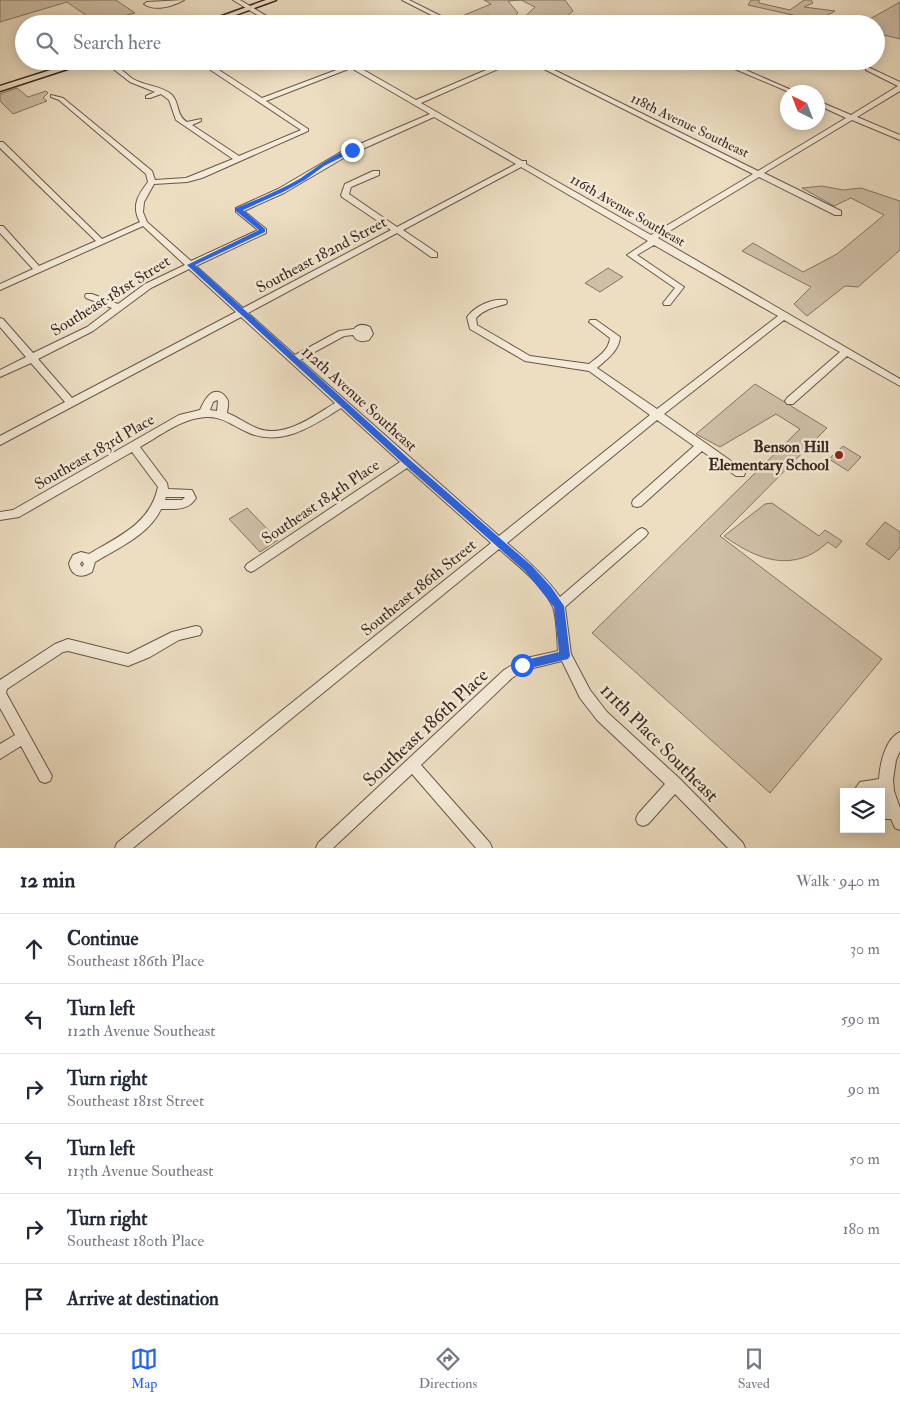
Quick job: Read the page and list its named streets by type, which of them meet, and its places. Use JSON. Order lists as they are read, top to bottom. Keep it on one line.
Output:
{"streets":{"street":["118th Avenue Southeast","116th Avenue Southeast","Southeast 182nd Street","Southeast 181st Street","112th Avenue Southeast","Southeast 183rd Place","Southeast 184th Place","Southeast 186th Street","Southeast 186th Place","111th Place Southeast"]},"crossings":[["116th Avenue Southeast","Southeast 182nd Street"],["116th Avenue Southeast","Southeast 181st Street"],["116th Avenue Southeast","Southeast 186th Street"],["Southeast 182nd Street","112th Avenue Southeast"],["Southeast 181st Street","112th Avenue Southeast"],["112th Avenue Southeast","Southeast 183rd Place"],["112th Avenue Southeast","Southeast 184th Place"],["112th Avenue Southeast","Southeast 186th Street"],["112th Avenue Southeast","Southeast 186th Place"],["112th Avenue Southeast","111th Place Southeast"],["Southeast 186th Place","111th Place Southeast"]],"places":["Benson Hill Elementary School"],"north":"top left","page":{"search":"Search here","heading":["12 min","Walk · 940 m"],"list":[["Continue","Southeast 186th Place","30 m"],["Turn left","112th Avenue Southeast","590 m"],["Turn right","Southeast 181st Street","90 m"],["Turn left","113th Avenue Southeast","50 m"],["Turn right","Southeast 180th Place","180 m"],"Arrive at destination"],"nav":["Map","Directions","Saved"]}}
